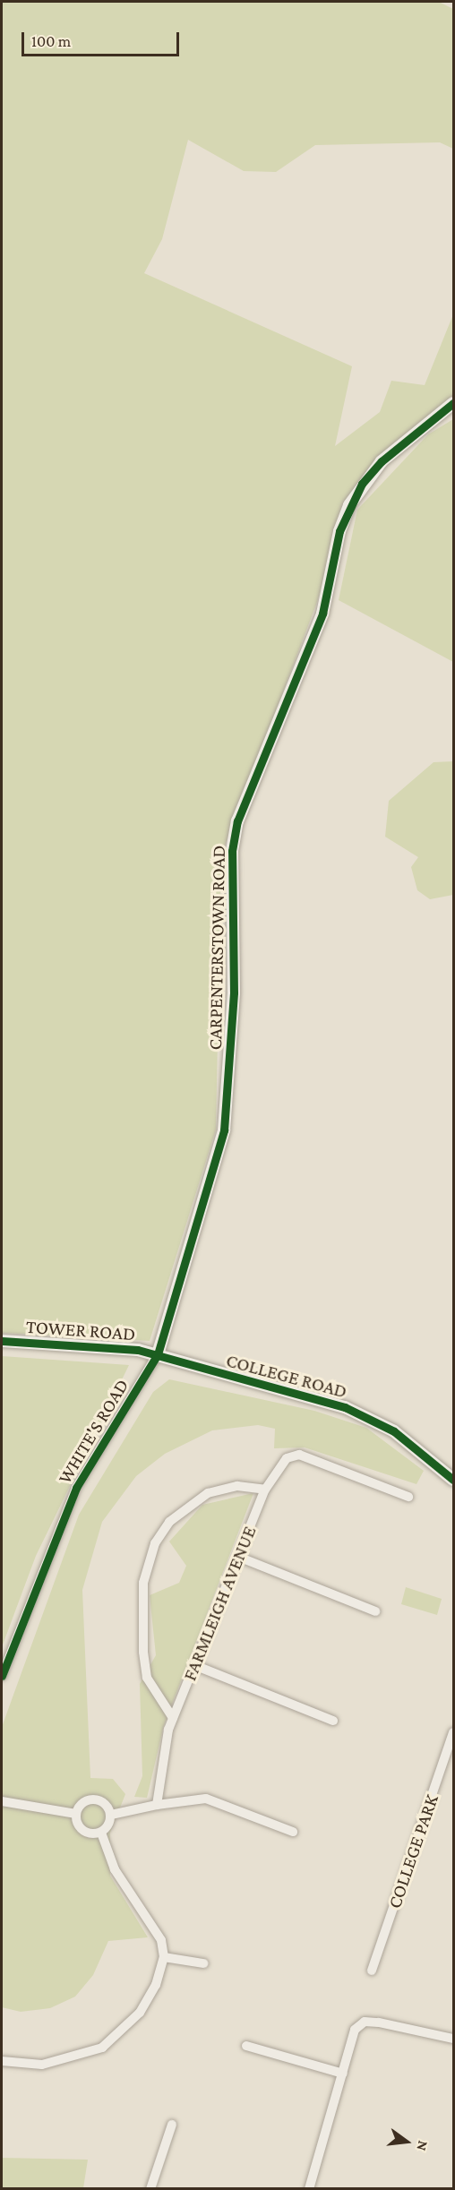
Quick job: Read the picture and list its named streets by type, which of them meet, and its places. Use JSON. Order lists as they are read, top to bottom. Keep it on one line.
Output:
{"streets":{"street":["CARPENTERSTOWN ROAD","TOWER ROAD","COLLEGE ROAD","WHITE'S ROAD","FARMLEIGH AVENUE","COLLEGE PARK"]},"crossings":[["CARPENTERSTOWN ROAD","TOWER ROAD"],["CARPENTERSTOWN ROAD","COLLEGE ROAD"],["CARPENTERSTOWN ROAD","WHITE'S ROAD"],["TOWER ROAD","COLLEGE ROAD"],["TOWER ROAD","WHITE'S ROAD"],["COLLEGE ROAD","WHITE'S ROAD"]],"scale_bar":"100 m","north":"right"}
